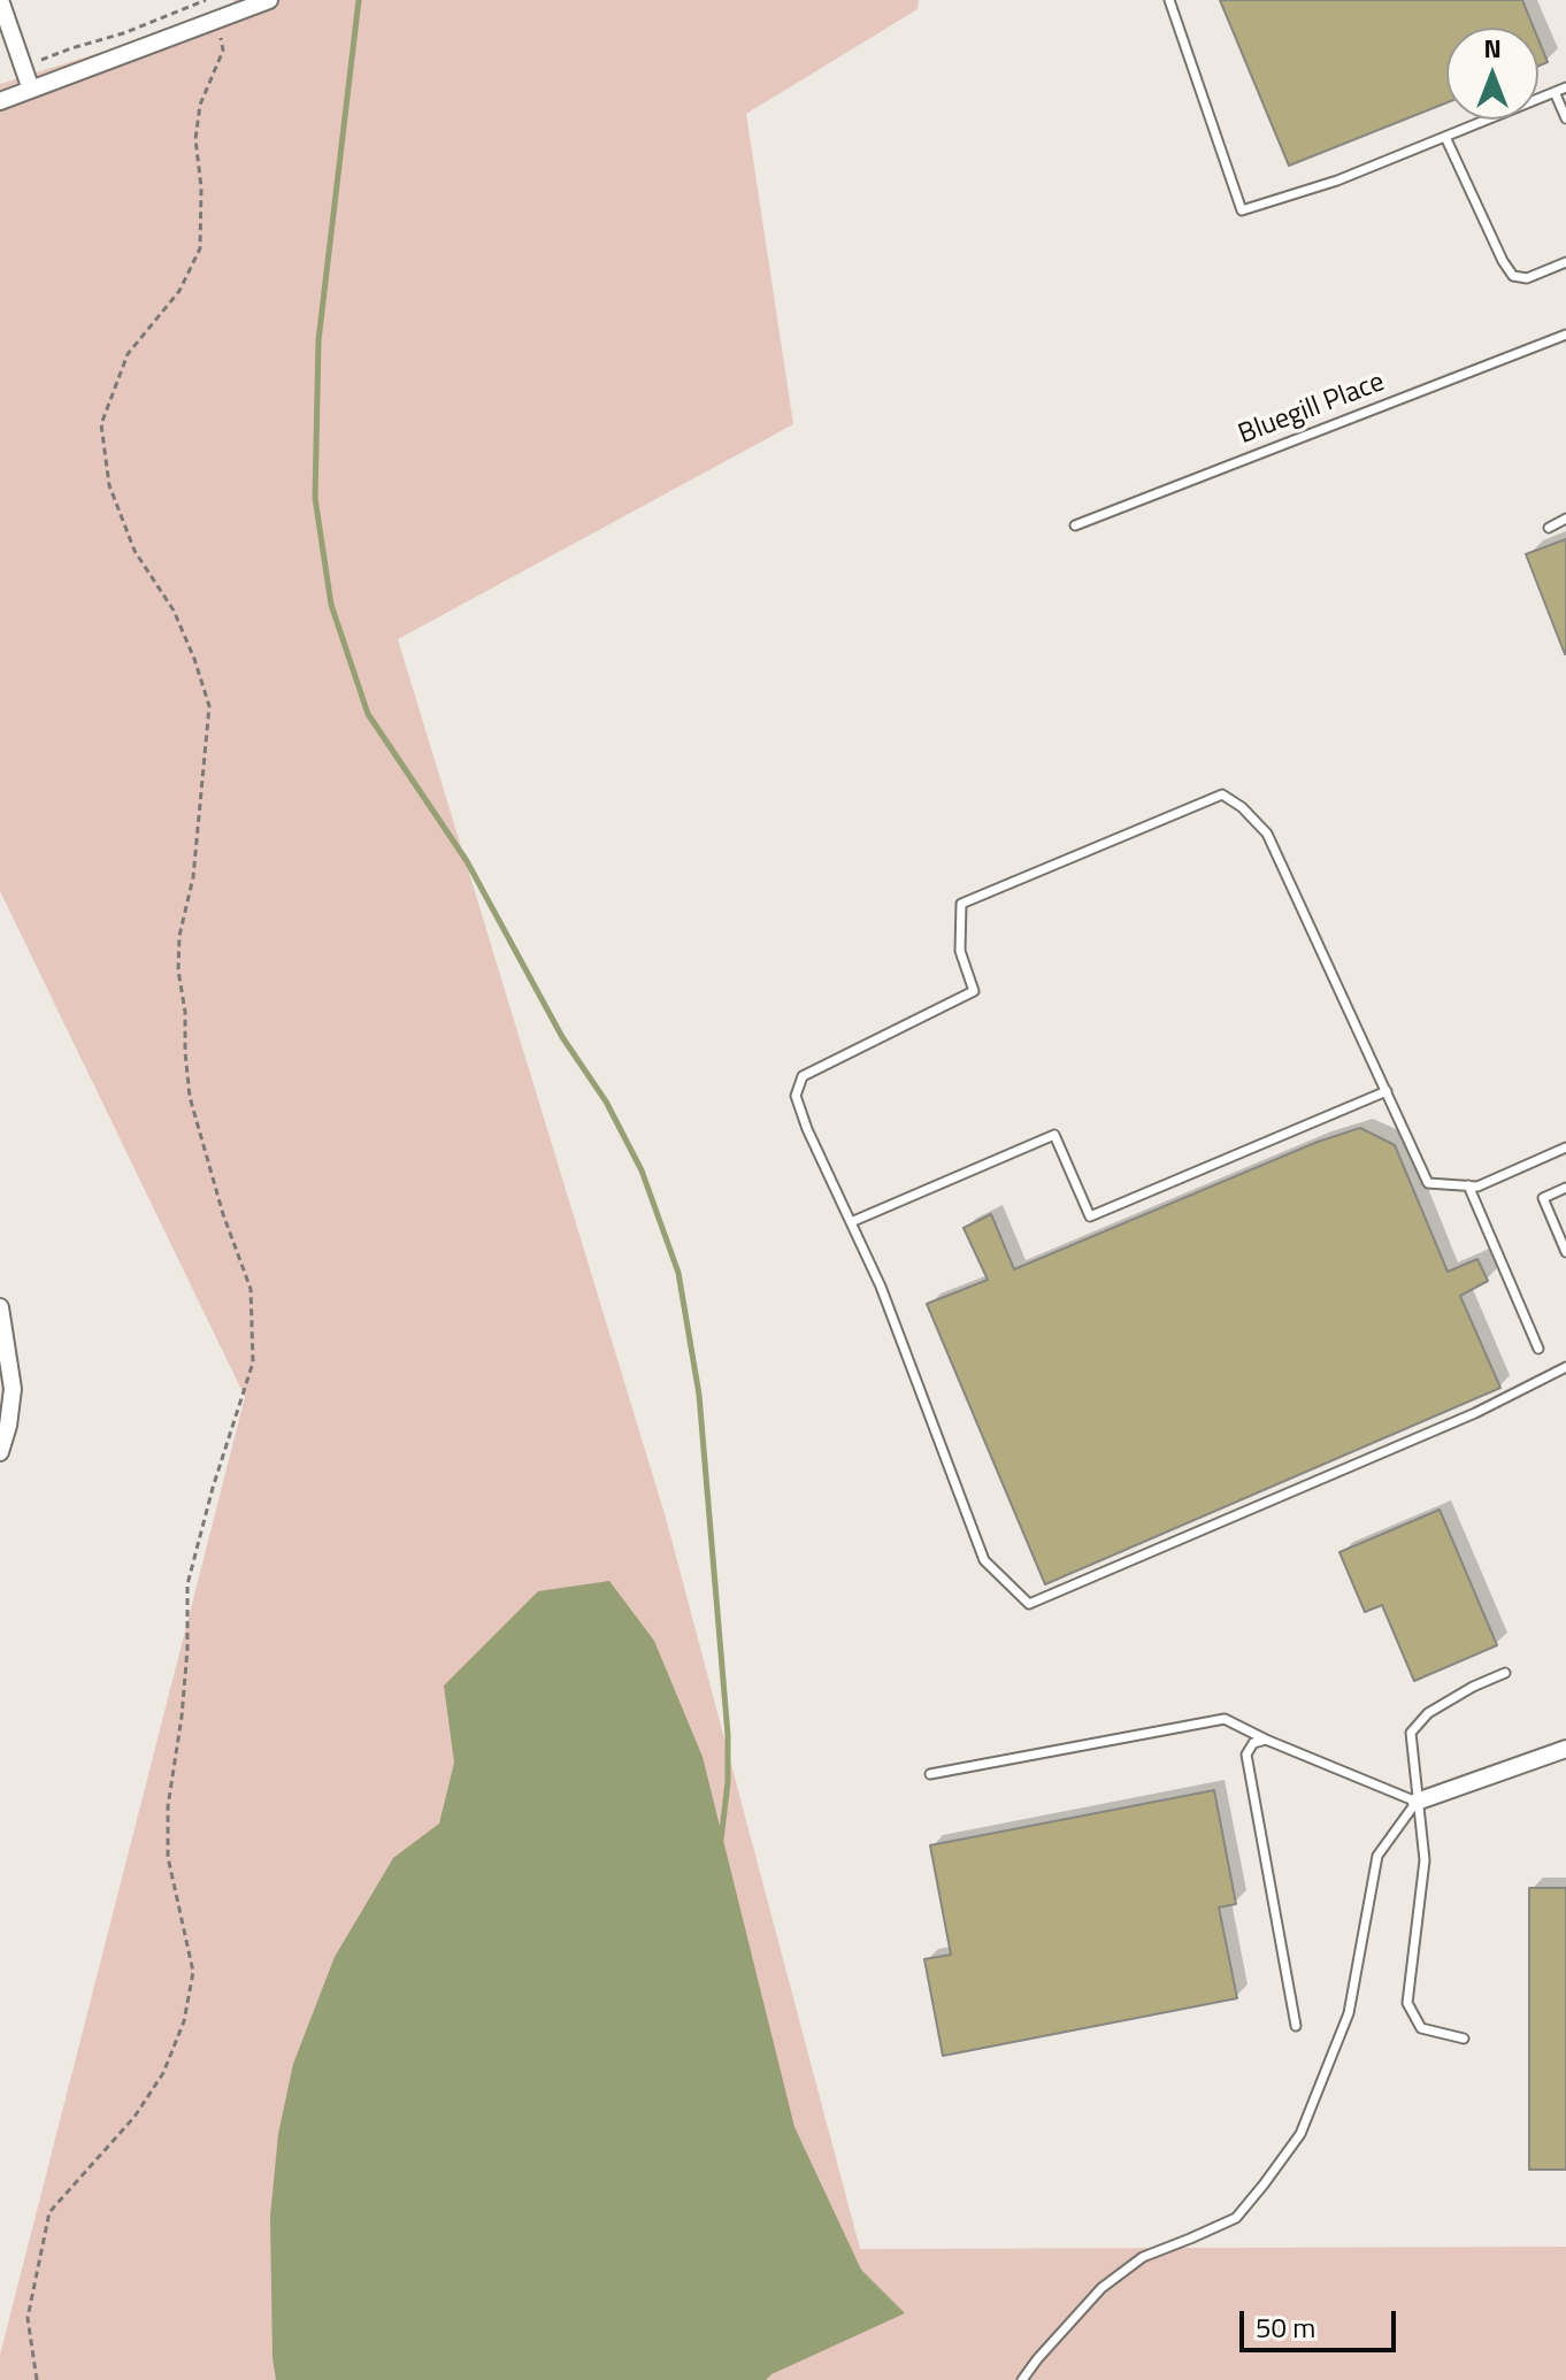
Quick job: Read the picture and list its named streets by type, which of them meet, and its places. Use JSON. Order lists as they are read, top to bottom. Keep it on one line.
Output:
{"streets":{"lane":["Bluegill Place"]},"scale_bar":"50 m","north":"top"}
